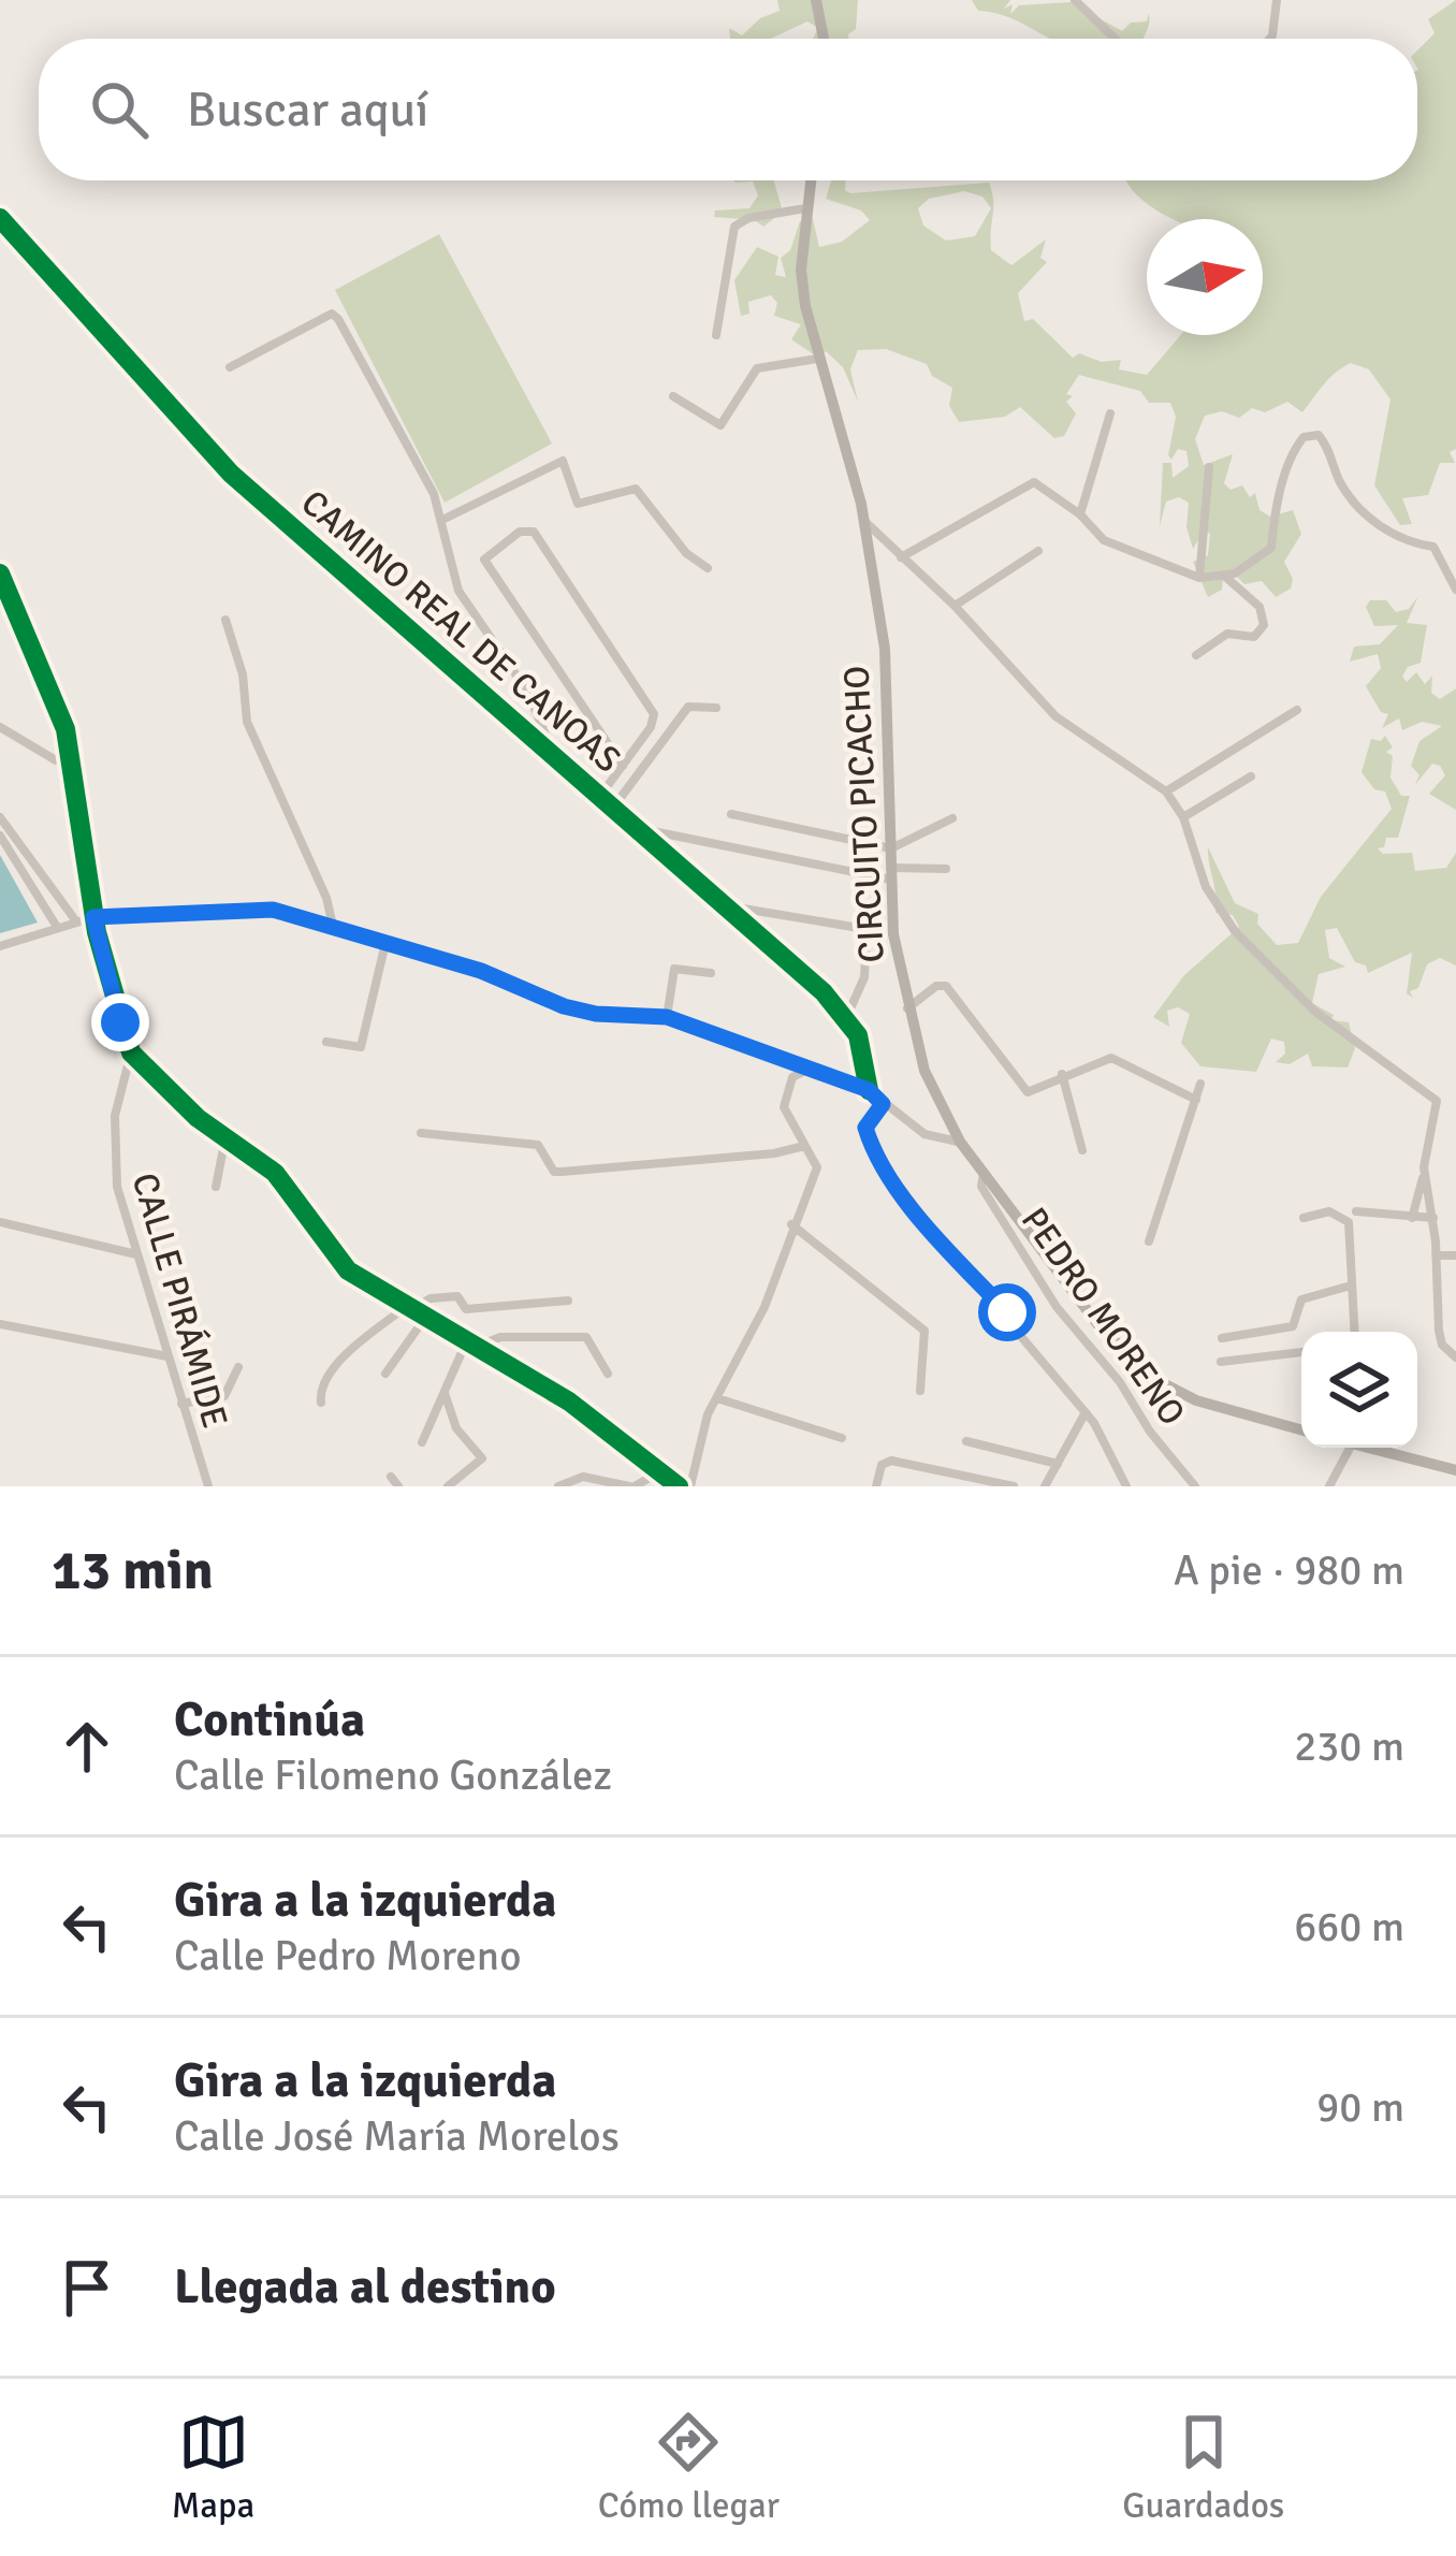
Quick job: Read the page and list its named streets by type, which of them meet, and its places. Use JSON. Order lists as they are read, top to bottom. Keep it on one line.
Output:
{"streets":{"main road":["CIRCUITO PICACHO"],"street":["CAMINO REAL DE CANOAS","CALLE PIRÁMIDE","PEDRO MORENO"]},"crossings":[["CIRCUITO PICACHO","PEDRO MORENO"]],"north":"right","page":{"search":"Buscar aquí","heading":["13 min","A pie · 980 m"],"list":[["Continúa","Calle Filomeno González","230 m"],["Gira a la izquierda","Calle Pedro Moreno","660 m"],["Gira a la izquierda","Calle José María Morelos","90 m"],"Llegada al destino"],"nav":["Mapa","Cómo llegar","Guardados"]}}
